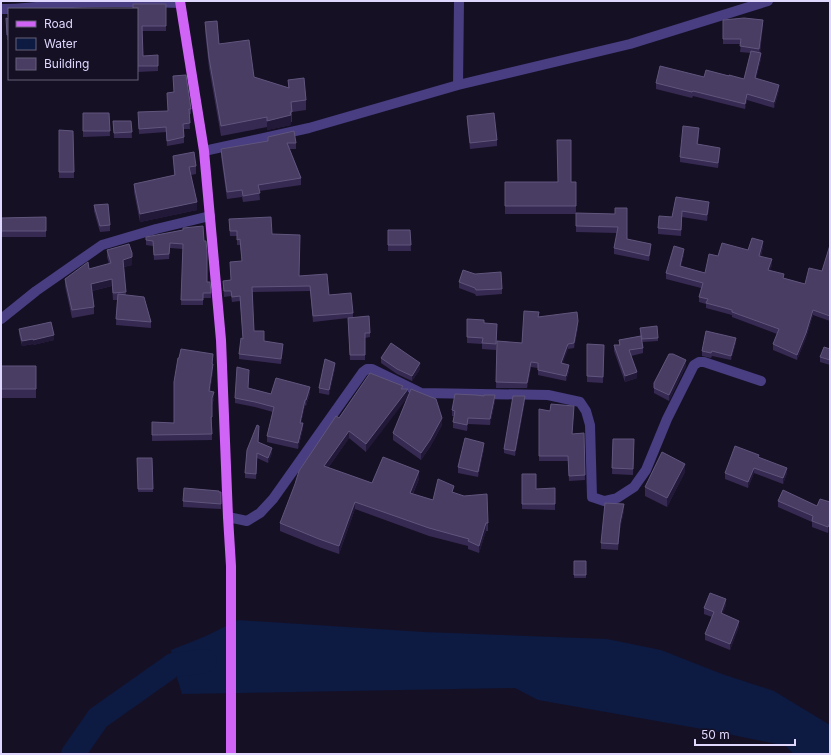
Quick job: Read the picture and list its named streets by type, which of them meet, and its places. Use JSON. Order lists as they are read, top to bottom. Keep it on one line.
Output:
{"legend":["Road","Water","Building"],"scale_bar":"50 m"}
